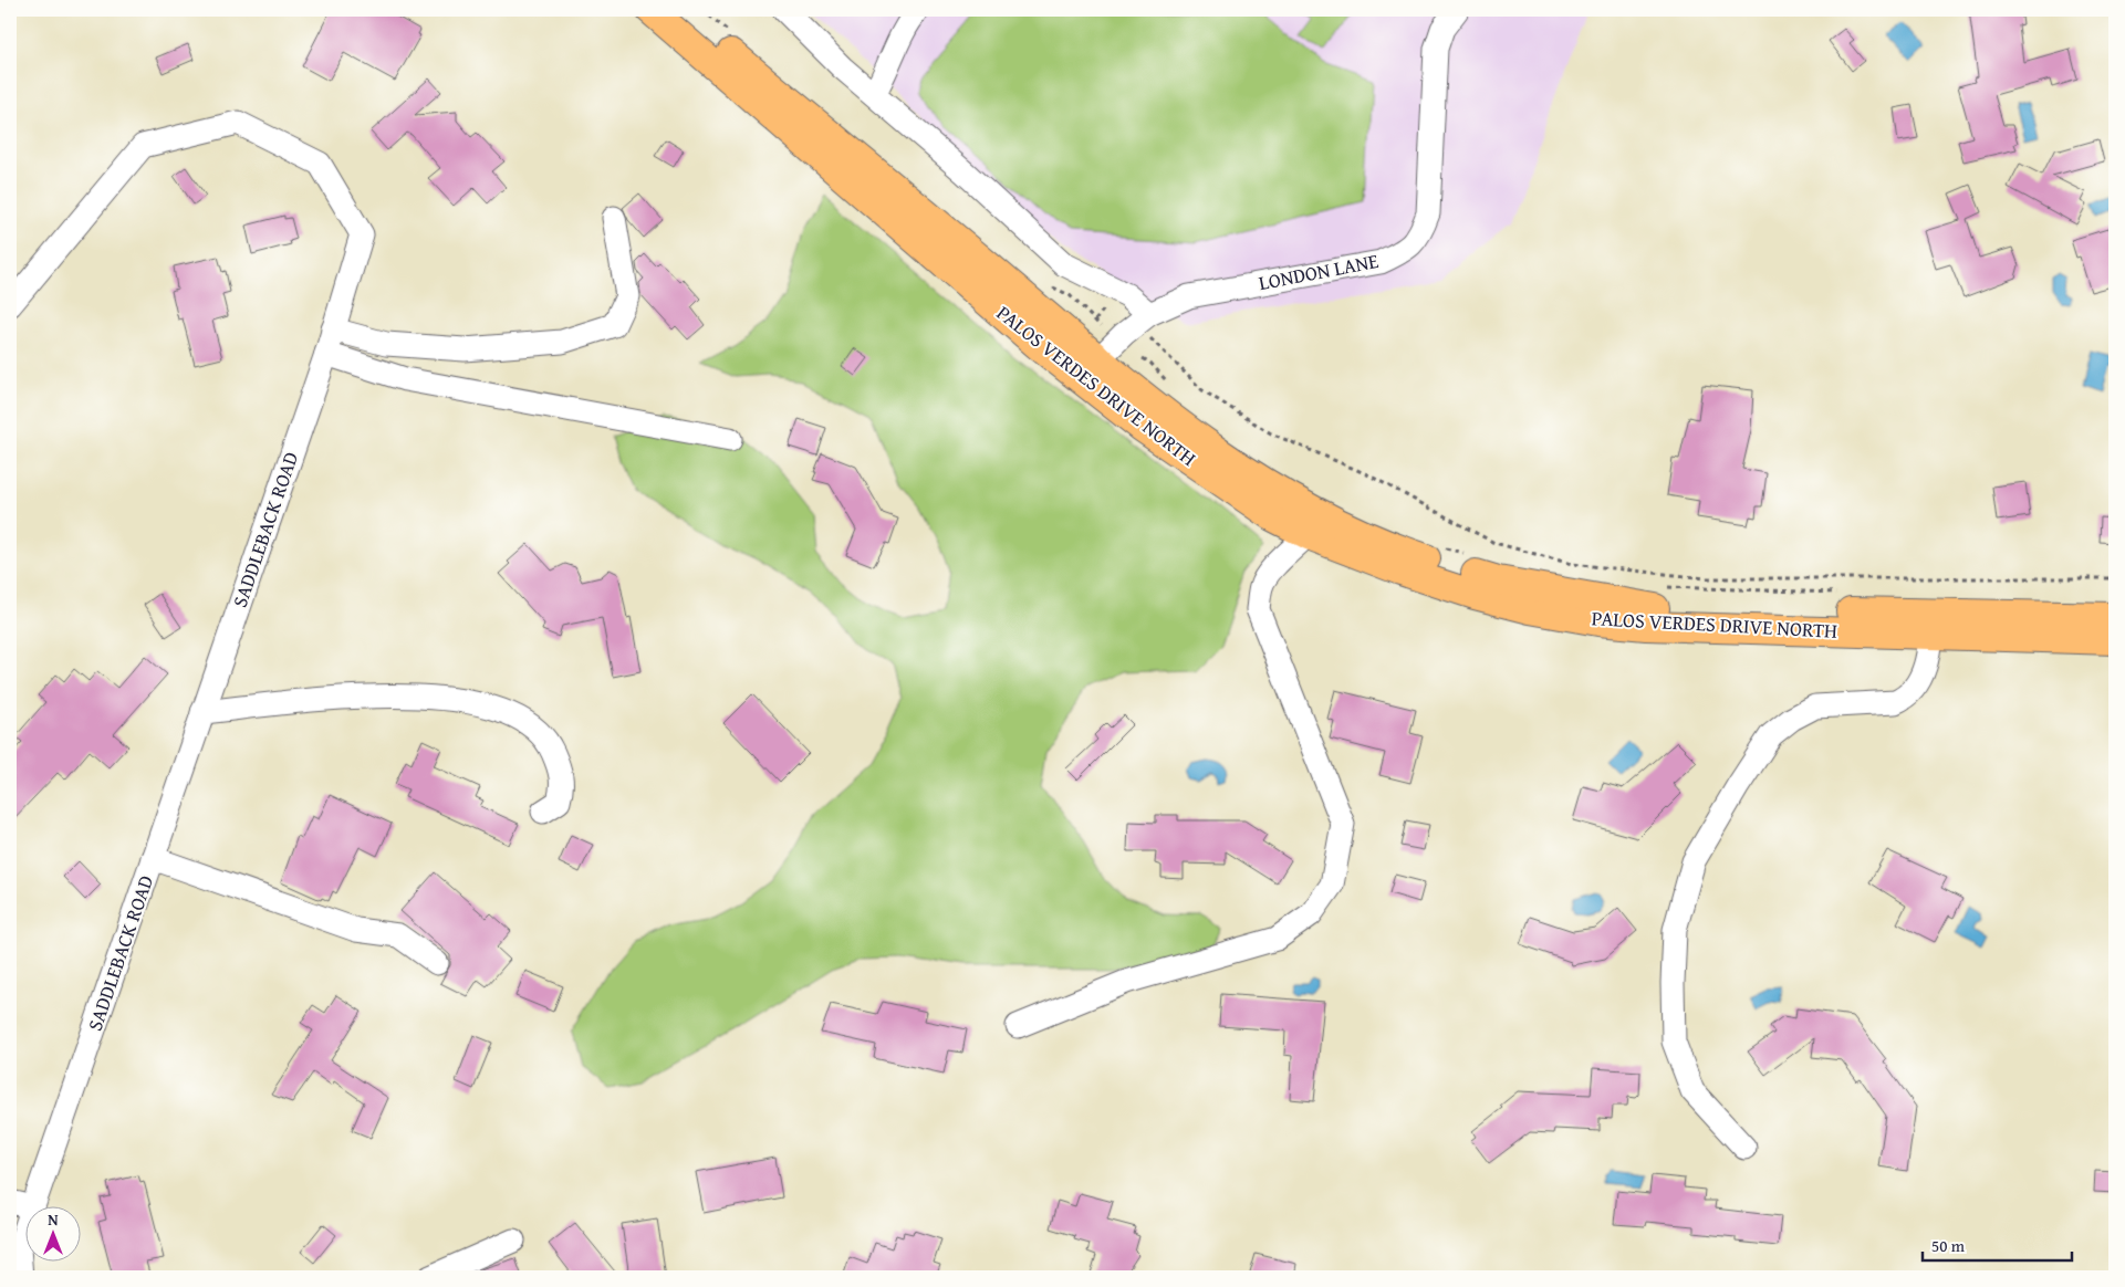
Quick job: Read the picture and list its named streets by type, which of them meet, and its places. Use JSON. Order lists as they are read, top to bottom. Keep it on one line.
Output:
{"streets":{"main road":["PALOS VERDES DRIVE NORTH"],"street":["LONDON LANE","SADDLEBACK ROAD"]},"crossings":[["LONDON LANE","PALOS VERDES DRIVE NORTH"]],"scale_bar":"50 m","north":"top"}
